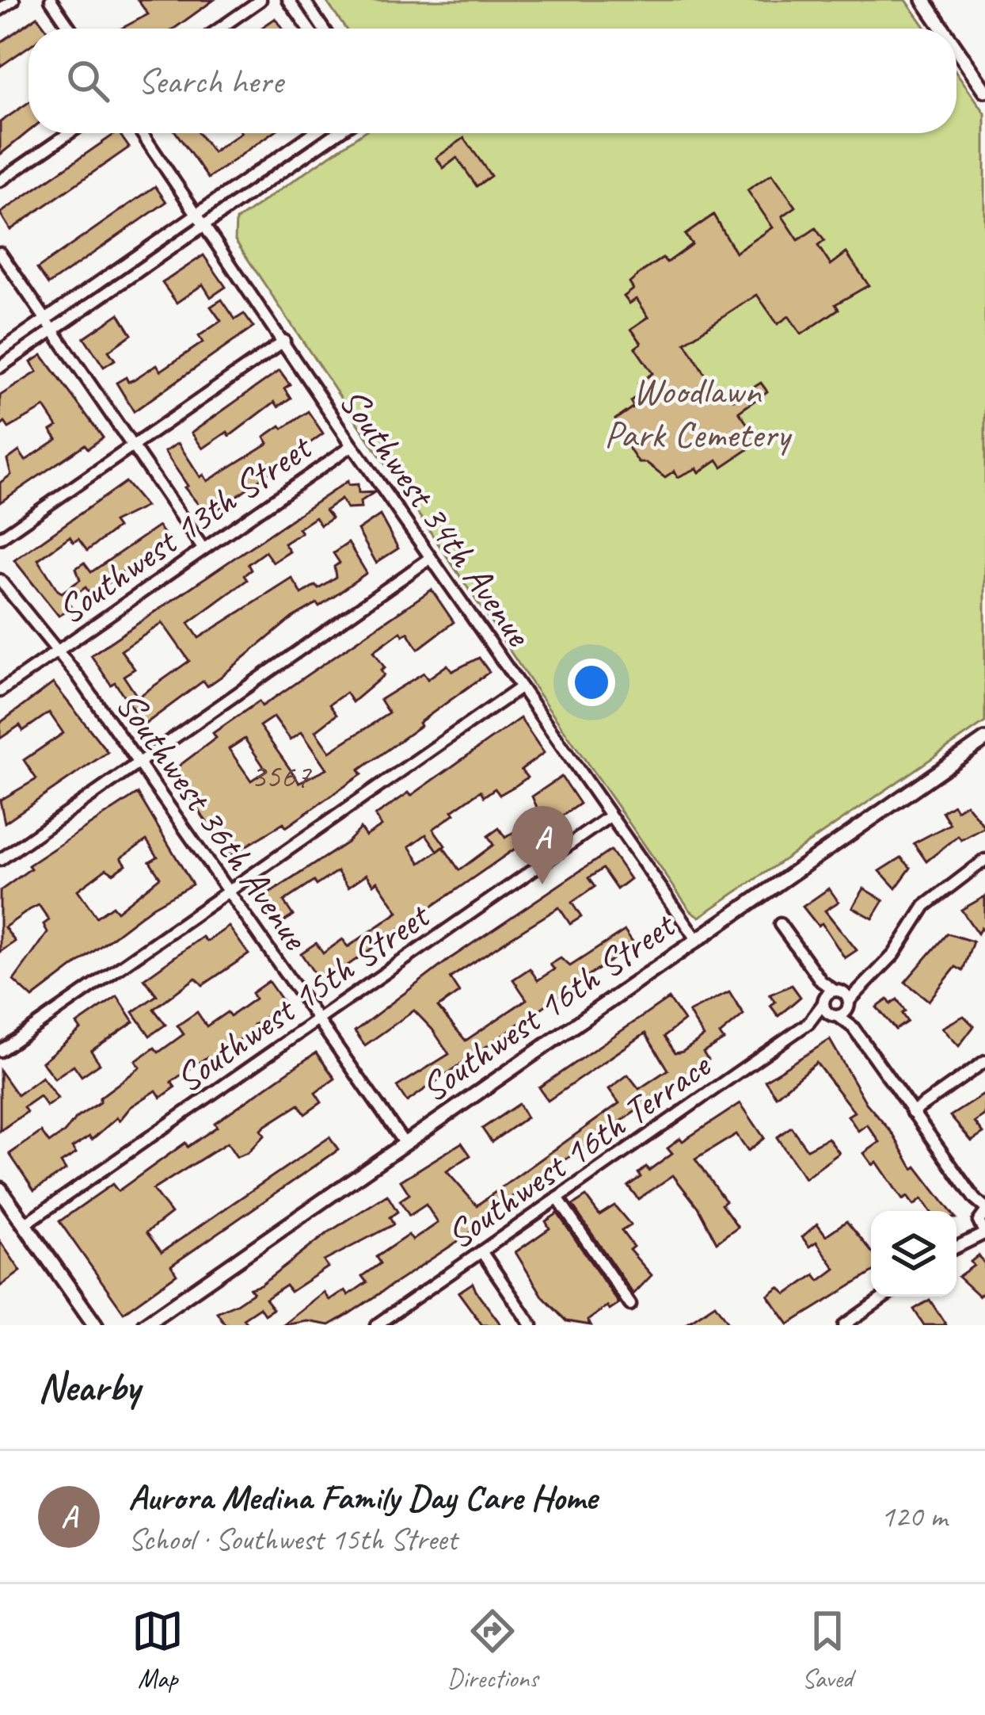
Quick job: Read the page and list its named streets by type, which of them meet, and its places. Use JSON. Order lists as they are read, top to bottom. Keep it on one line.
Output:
{"streets":{"street":["Southwest 34th Avenue","Southwest 13th Street","Southwest 36th Avenue","Southwest 15th Street","Southwest 16th Street","Southwest 16th Terrace"]},"crossings":[["Southwest 34th Avenue","Southwest 13th Street"],["Southwest 34th Avenue","Southwest 15th Street"],["Southwest 34th Avenue","Southwest 16th Street"],["Southwest 13th Street","Southwest 36th Avenue"],["Southwest 36th Avenue","Southwest 15th Street"],["Southwest 36th Avenue","Southwest 16th Street"]],"parks":["Woodlawn Park Cemetery"],"house_numbers":["3567"],"page":{"search":"Search here","pins":"A","heading":"Nearby","list":[{"mark":"A","name":"Aurora Medina Family Day Care Home","note":"School · Southwest 15th Street","value":"120 m"}],"nav":["Map","Directions","Saved"]}}
